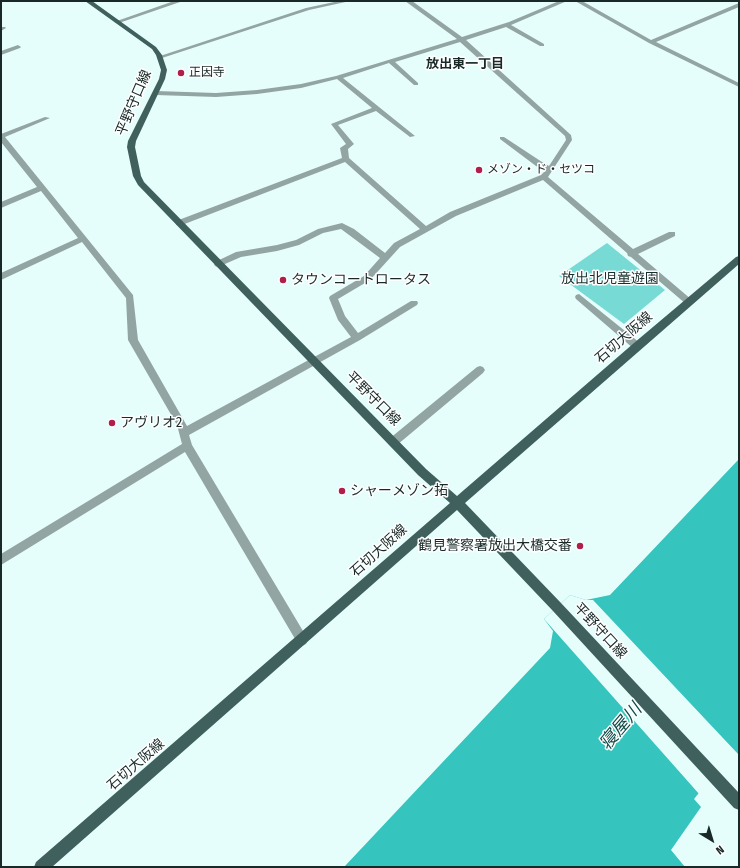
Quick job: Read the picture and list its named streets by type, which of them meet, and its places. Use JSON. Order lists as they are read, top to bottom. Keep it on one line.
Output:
{"streets":{"main road":["平野守口線","石切大阪線"]},"crossings":[["平野守口線","石切大阪線"]],"districts":["放出東一丁目"],"water":["寝屋川"],"parks":["放出北児童遊園"],"places":["正因寺","メゾン・ド・セツコ","タウンコートロータス","アヴリオ2","シャーメゾン拓","鶴見警察署放出大橋交番"],"north":"bottom right"}
